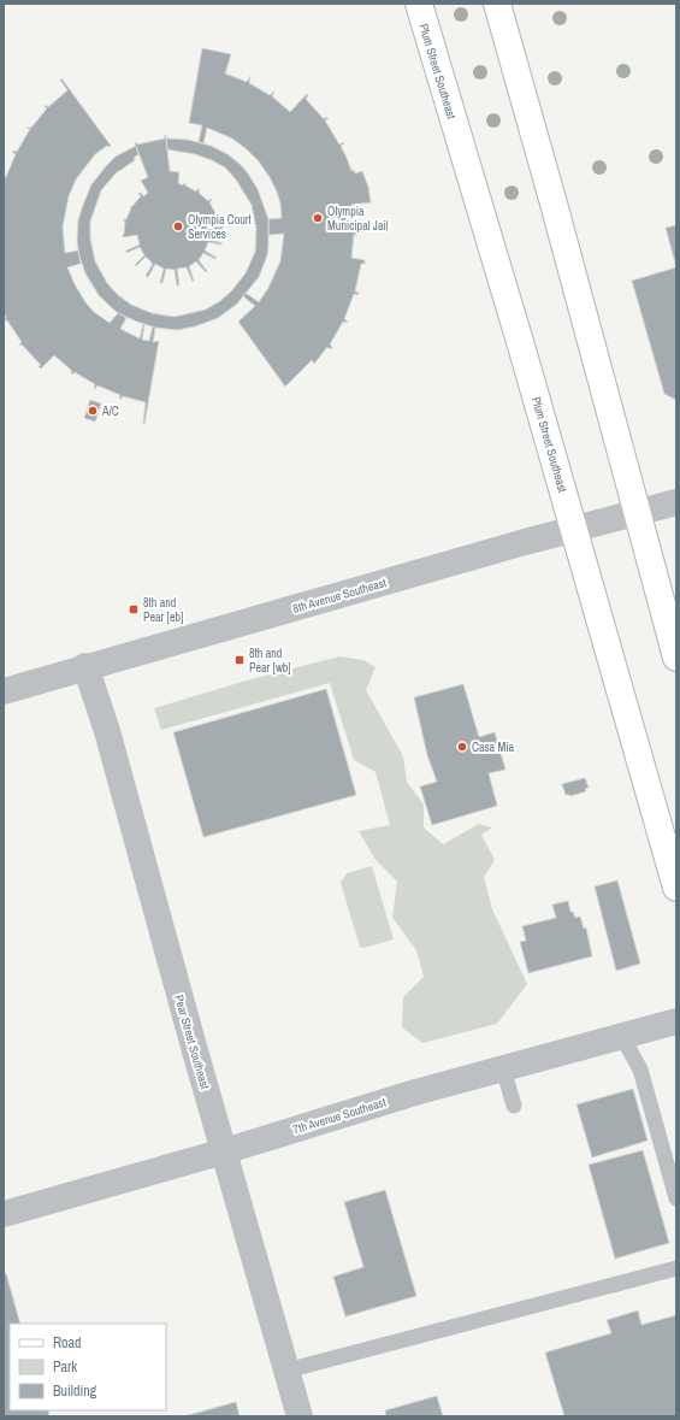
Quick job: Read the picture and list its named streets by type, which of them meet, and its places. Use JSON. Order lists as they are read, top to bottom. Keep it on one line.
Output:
{"streets":{"main road":["Plum Street Southeast"],"street":["8th Avenue Southeast","Pear Street Southeast","7th Avenue Southeast"]},"crossings":[["Plum Street Southeast","8th Avenue Southeast"],["8th Avenue Southeast","Pear Street Southeast"],["Pear Street Southeast","7th Avenue Southeast"]],"places":{"other":["Olympia Municipal Jail","Olympia Court Services","A/C","Casa Mia"],"transit":["8th and Pear [eb]","8th and Pear [wb]"]},"legend":["Road","Park","Building"]}
